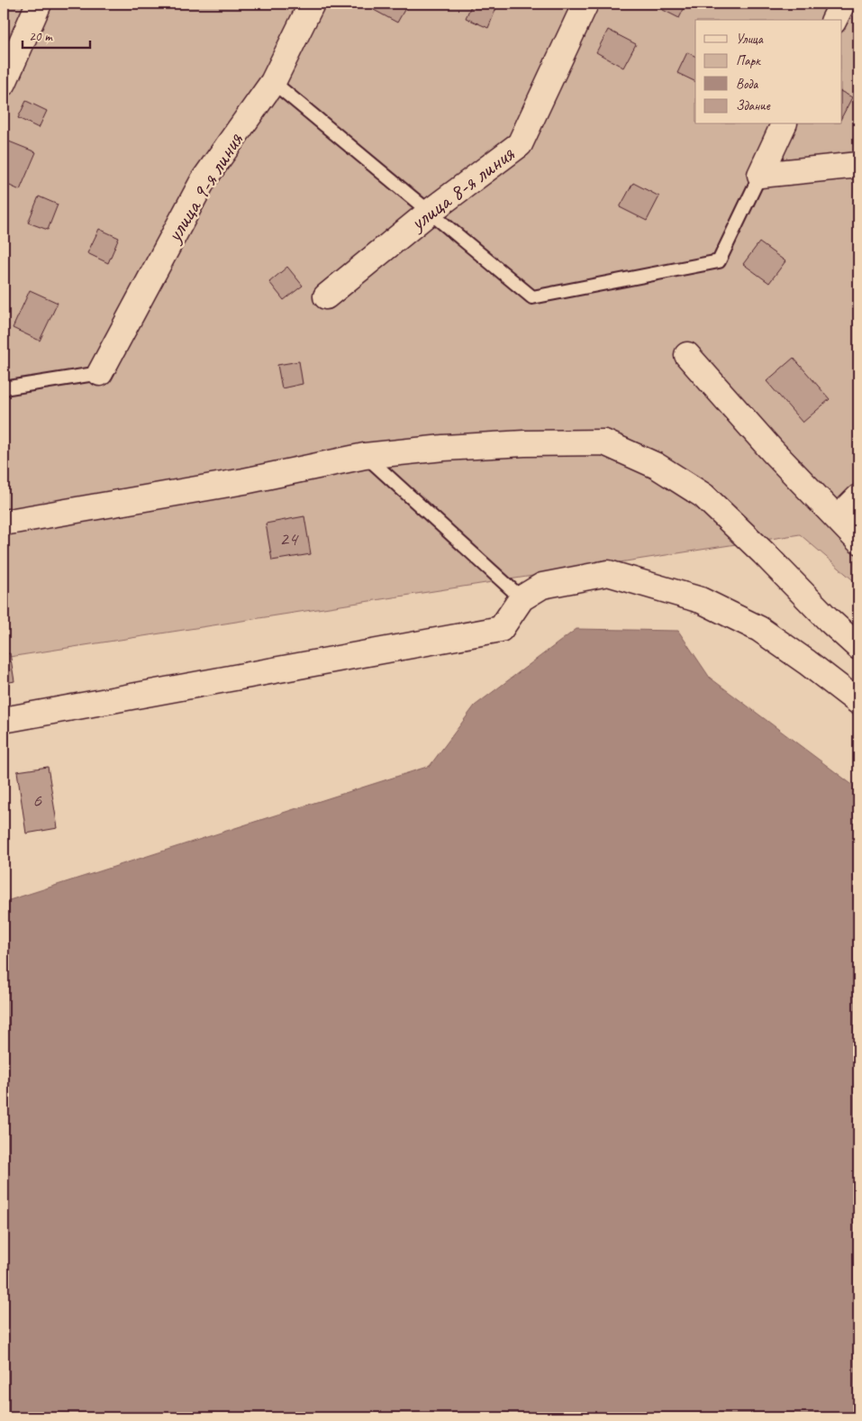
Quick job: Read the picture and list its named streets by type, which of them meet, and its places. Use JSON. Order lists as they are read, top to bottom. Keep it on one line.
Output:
{"streets":{"street":["улица 9-я линия","улица 8-я линия"]},"house_numbers":["24","6"],"legend":["Улица","Парк","Вода","Здание"],"scale_bar":"20 m"}
